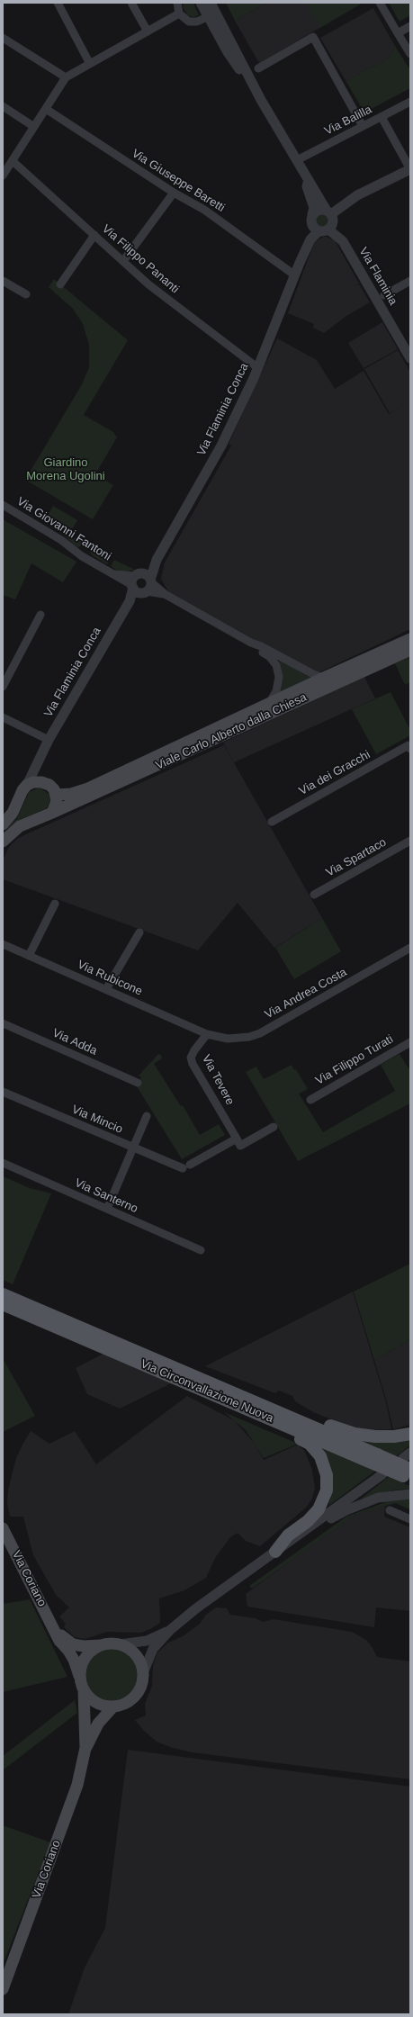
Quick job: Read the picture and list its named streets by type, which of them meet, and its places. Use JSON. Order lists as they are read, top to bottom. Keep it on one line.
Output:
{"streets":{"main road":["Viale Carlo Alberto dalla Chiesa","Via Circonvallazione Nuova","Via Coriano"],"street":["Via Balilla","Via Giuseppe Baretti","Via Filippo Pananti","Via Flaminia","Via Flaminia Conca","Via Giovanni Fantoni","Via dei Gracchi","Via Spartaco","Via Rubicone","Via Andrea Costa","Via Adda","Via Filippo Turati","Via Tevere","Via Mincio","Via Santerno"]},"crossings":[["Via Giuseppe Baretti","Via Flaminia Conca"],["Via Filippo Pananti","Via Flaminia Conca"],["Via Flaminia","Via Flaminia Conca"],["Via Flaminia Conca","Via Giovanni Fantoni"],["Via Rubicone","Via Andrea Costa"],["Via Rubicone","Via Tevere"],["Via Andrea Costa","Via Tevere"],["Via Tevere","Via Mincio"]],"parks":["Giardino Morena Ugolini"]}
